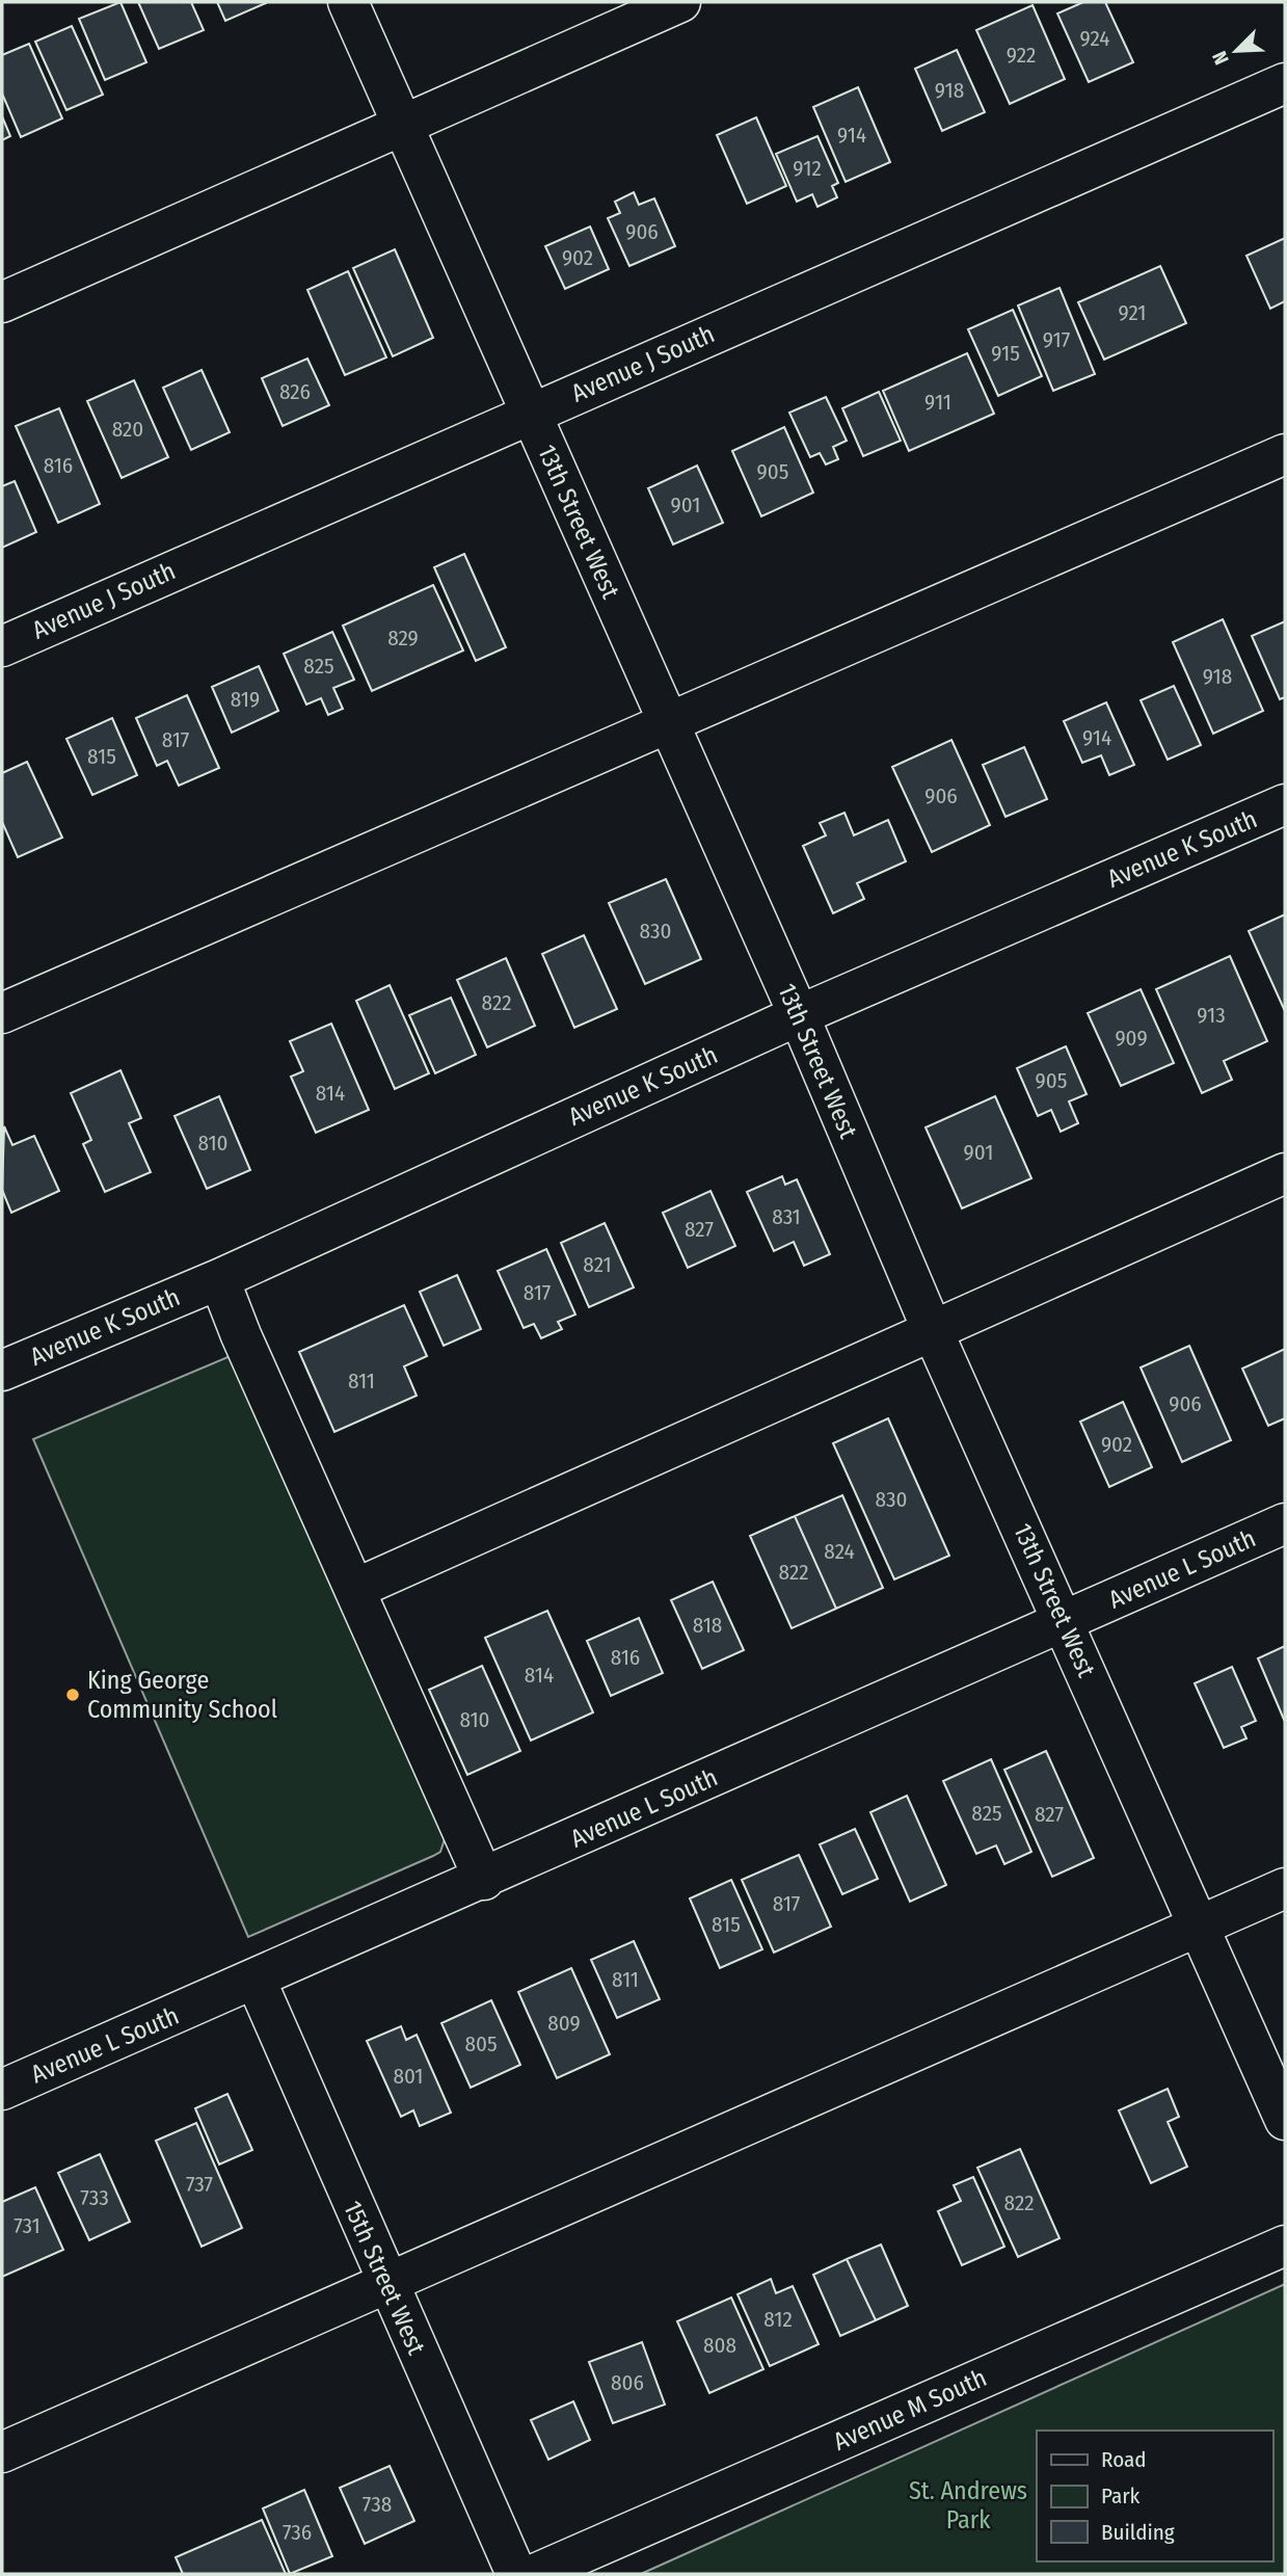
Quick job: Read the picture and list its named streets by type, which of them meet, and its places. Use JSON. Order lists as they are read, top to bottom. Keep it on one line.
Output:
{"streets":{"street":["Avenue J South","13th Street West","Avenue K South","Avenue L South","15th Street West","Avenue M South"]},"crossings":[["Avenue J South","13th Street West"],["13th Street West","Avenue K South"],["13th Street West","Avenue L South"],["Avenue L South","15th Street West"]],"parks":["St. Andrews Park"],"places":["King George Community School"],"house_numbers":["924","922","918","914","912","906","902","921","917","915","826","911","820","816","905","901","829","825","918","819","914","817","815","906","830","822","913","909","905","814","810","901","831","827","821","817","811","906","902","830","824","822","818","816","814","810","825","827","817","815","811","809","805","801","737","733","822","731","812","808","806","738","736"],"legend":["Road","Park","Building"],"north":"bottom left"}
